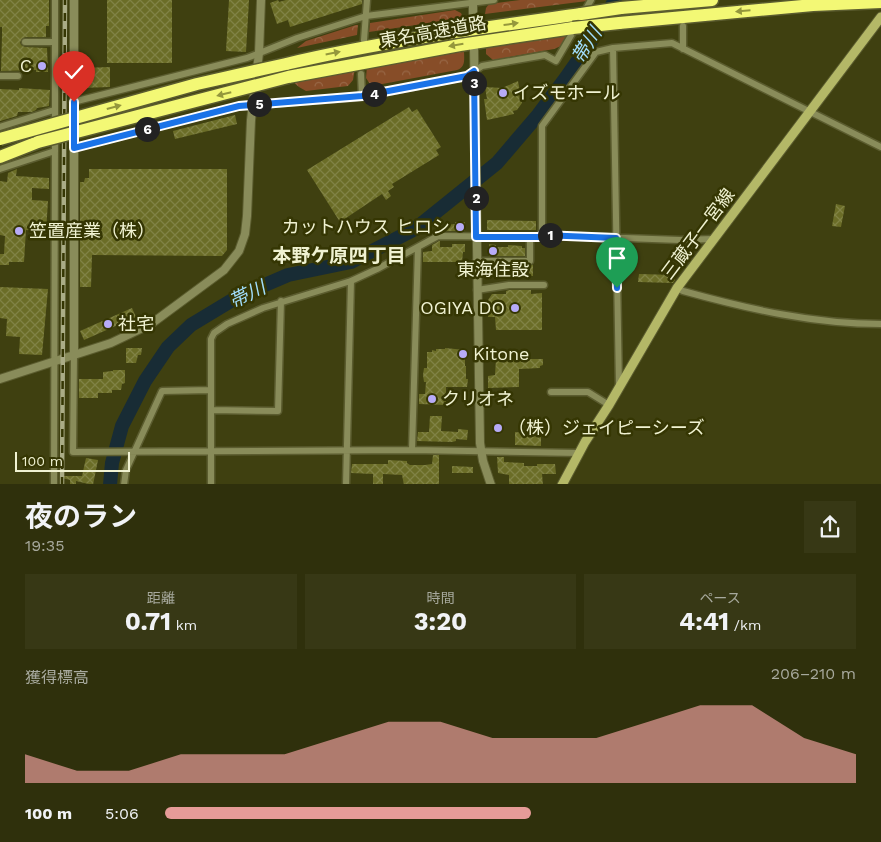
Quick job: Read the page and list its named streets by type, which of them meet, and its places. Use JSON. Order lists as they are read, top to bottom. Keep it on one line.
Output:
{"streets":{"highway":["東名高速道路"],"main road":["三蔵子一宮線"]},"districts":["本野ケ原四丁目"],"water":["帯川"],"places":["C","イズモホール","カットハウス ヒロシ","笠置産業（株）","東海住設","OGIYA DO","社宅","Kitone","クリオネ","（株）ジェイピーシーズ"],"scale_bar":"100 m","page":{"pins":["3","4","5","6","2","1"],"scale":"100 m","heading":["夜のラン","19:35"],"stats":[["距離","0.71 km"],["時間","3:20"],["ペース","4:41 /km"]],"chart":["獲得標高","206–210 m"],"list":[{"name":"100 m","note":"5:06"}]}}
